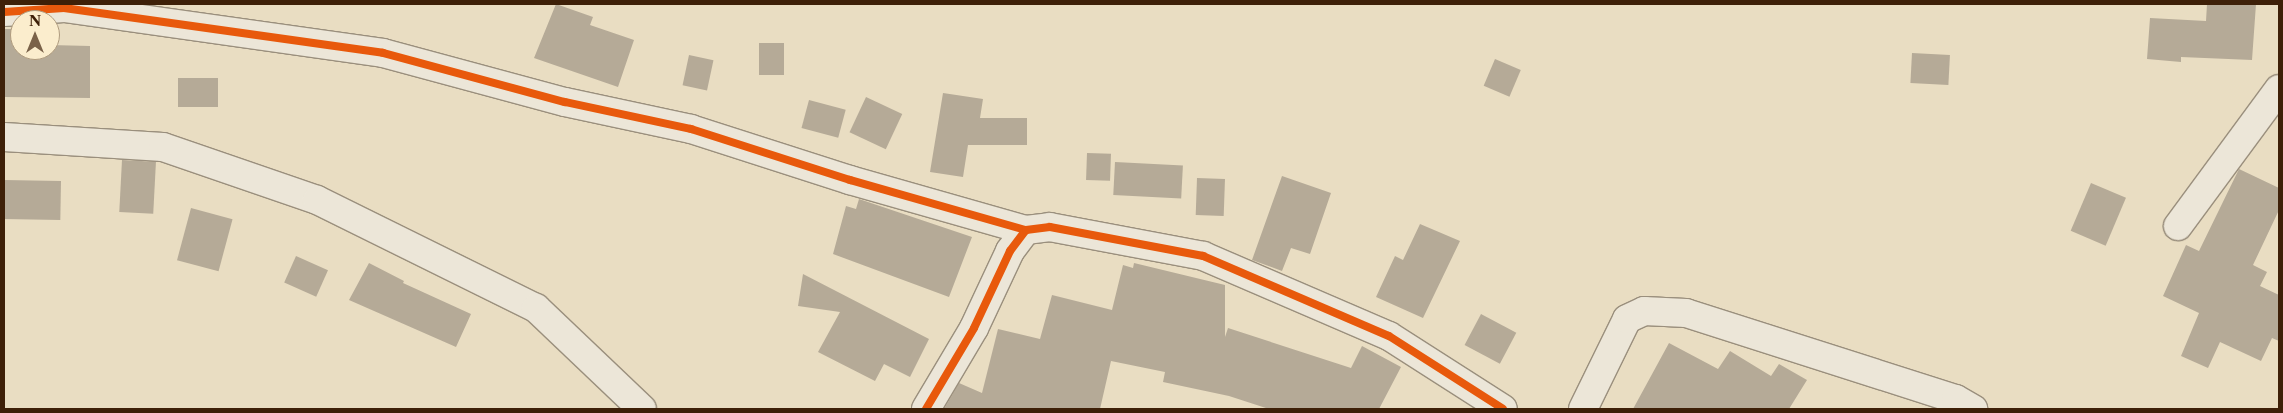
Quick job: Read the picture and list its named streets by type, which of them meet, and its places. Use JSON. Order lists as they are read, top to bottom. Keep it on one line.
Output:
{"north":"top"}
